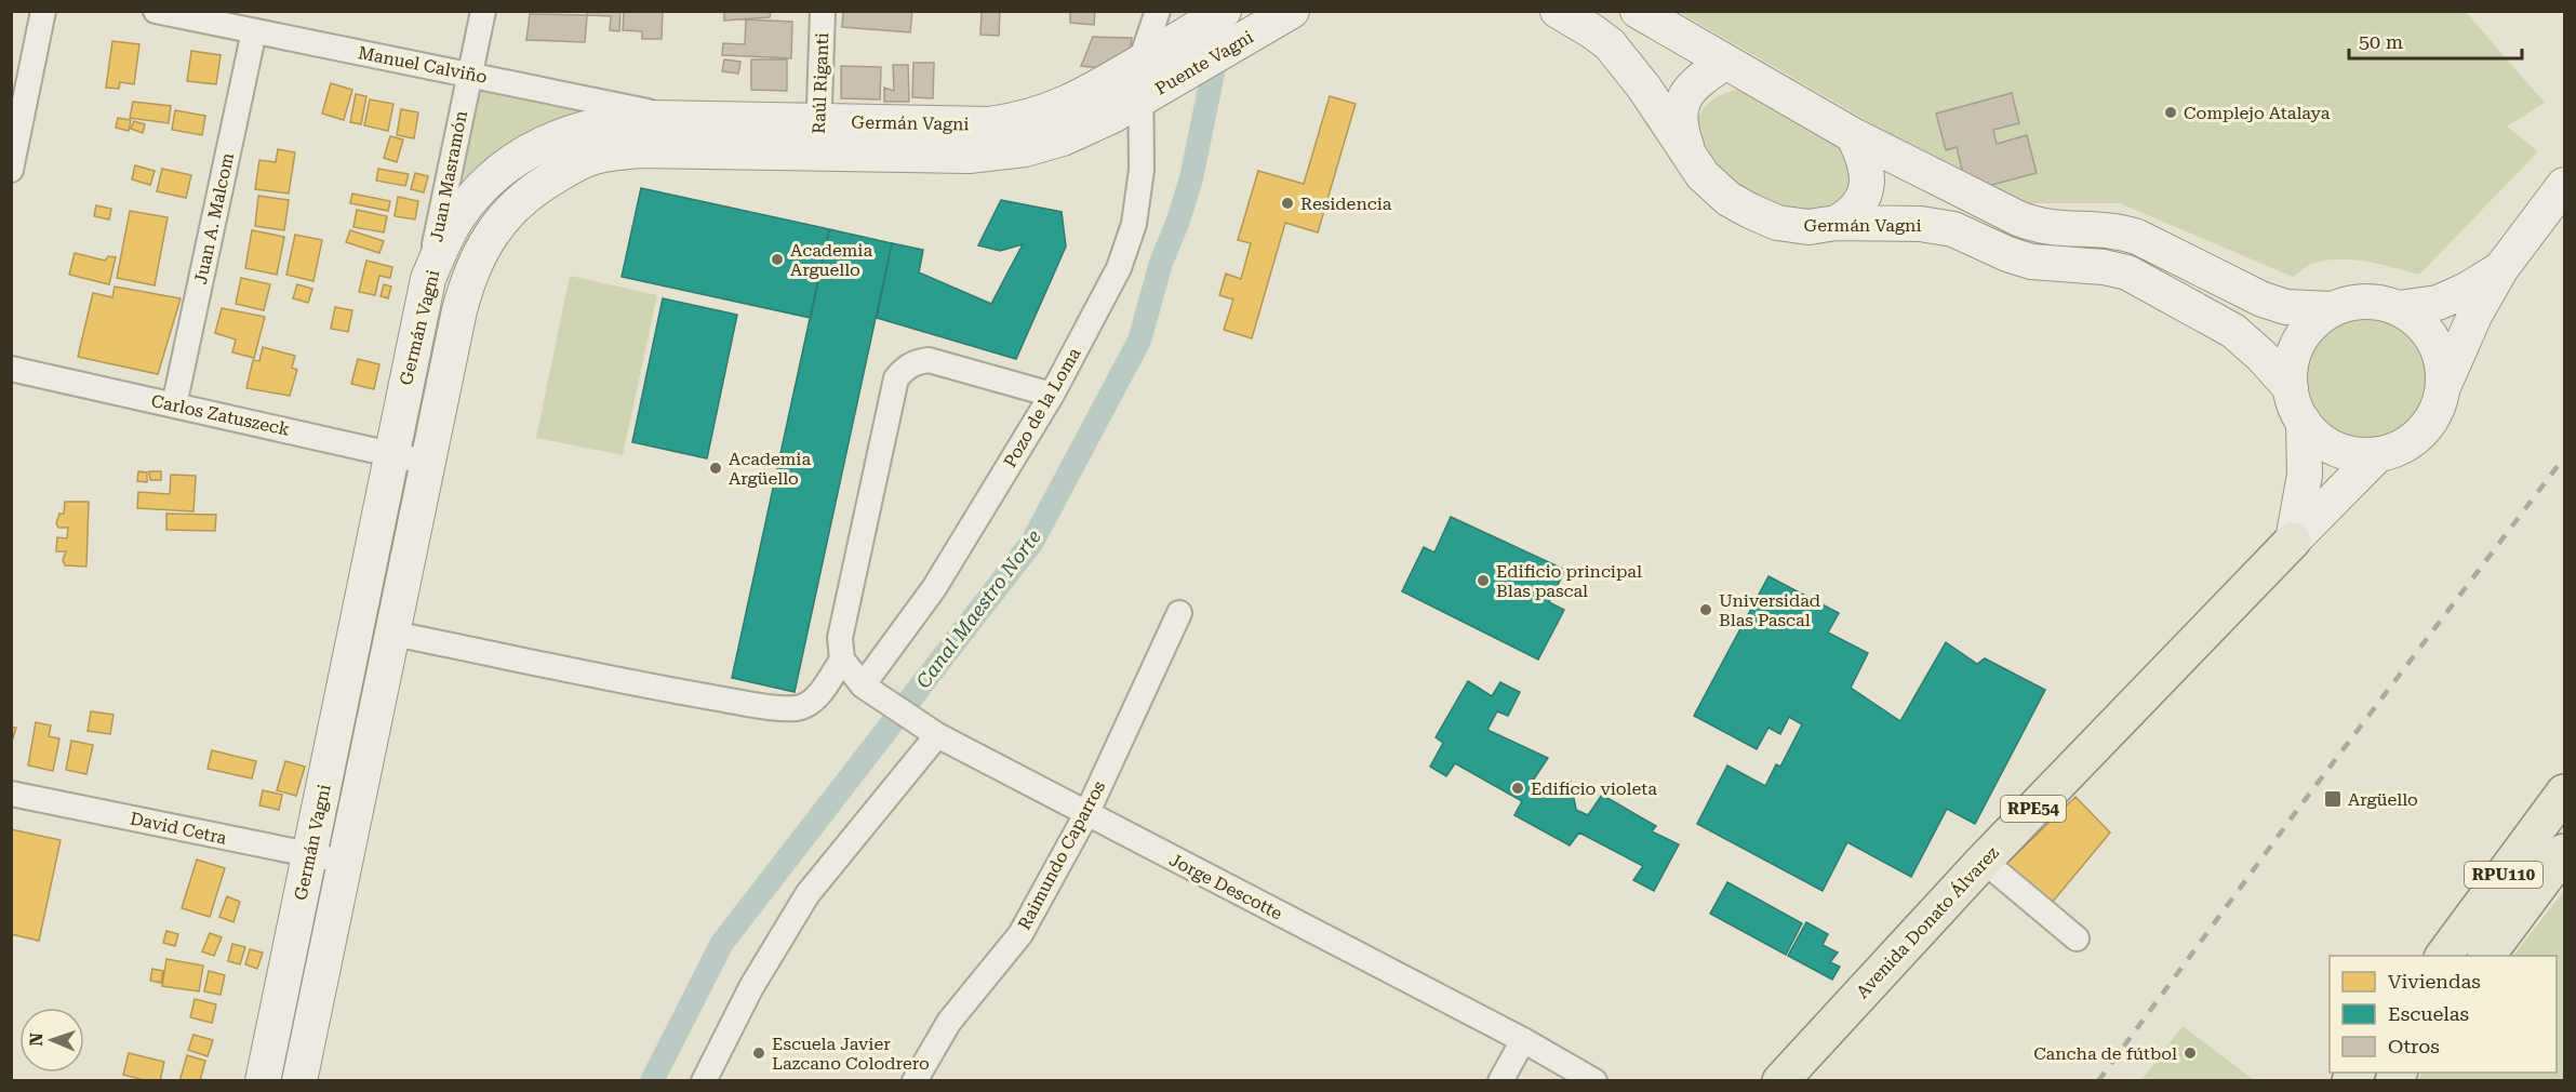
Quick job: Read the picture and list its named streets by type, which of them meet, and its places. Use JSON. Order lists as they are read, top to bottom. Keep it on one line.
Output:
{"streets":{"main road":["Puente Vagni","Germán Vagni","RPE54","RPU110","Avenida Donato Álvarez"],"street":["Manuel Calviño","Raúl Riganti","Juan Masramón","Juan A. Malcom","Pozo de la Loma","Carlos Zatuszeck","David Cetra","Raimundo Caparros","Jorge Descotte"]},"crossings":[["Puente Vagni","Germán Vagni"],["Puente Vagni","Pozo de la Loma"],["Manuel Calviño","Germán Vagni"],["Manuel Calviño","Juan Masramón"],["Manuel Calviño","Juan A. Malcom"],["Raúl Riganti","Germán Vagni"],["Germán Vagni","Juan Masramón"],["Germán Vagni","Pozo de la Loma"],["Germán Vagni","Carlos Zatuszeck"],["Germán Vagni","David Cetra"],["Germán Vagni","Avenida Donato Álvarez"],["Juan A. Malcom","Carlos Zatuszeck"],["Pozo de la Loma","Jorge Descotte"],["Raimundo Caparros","Jorge Descotte"]],"water":["Canal Maestro Norte"],"places":{"other":["Complejo Atalaya","Residencia","Academia Arguello","Academia Argüello","Edificio principal Blas pascal","Universidad Blas Pascal","Edificio violeta","Escuela Javier Lazcano Colodrero","Cancha de fútbol"],"transit":["Argüello"]},"legend":["Viviendas","Escuelas","Otros"],"scale_bar":"50 m","north":"left"}
